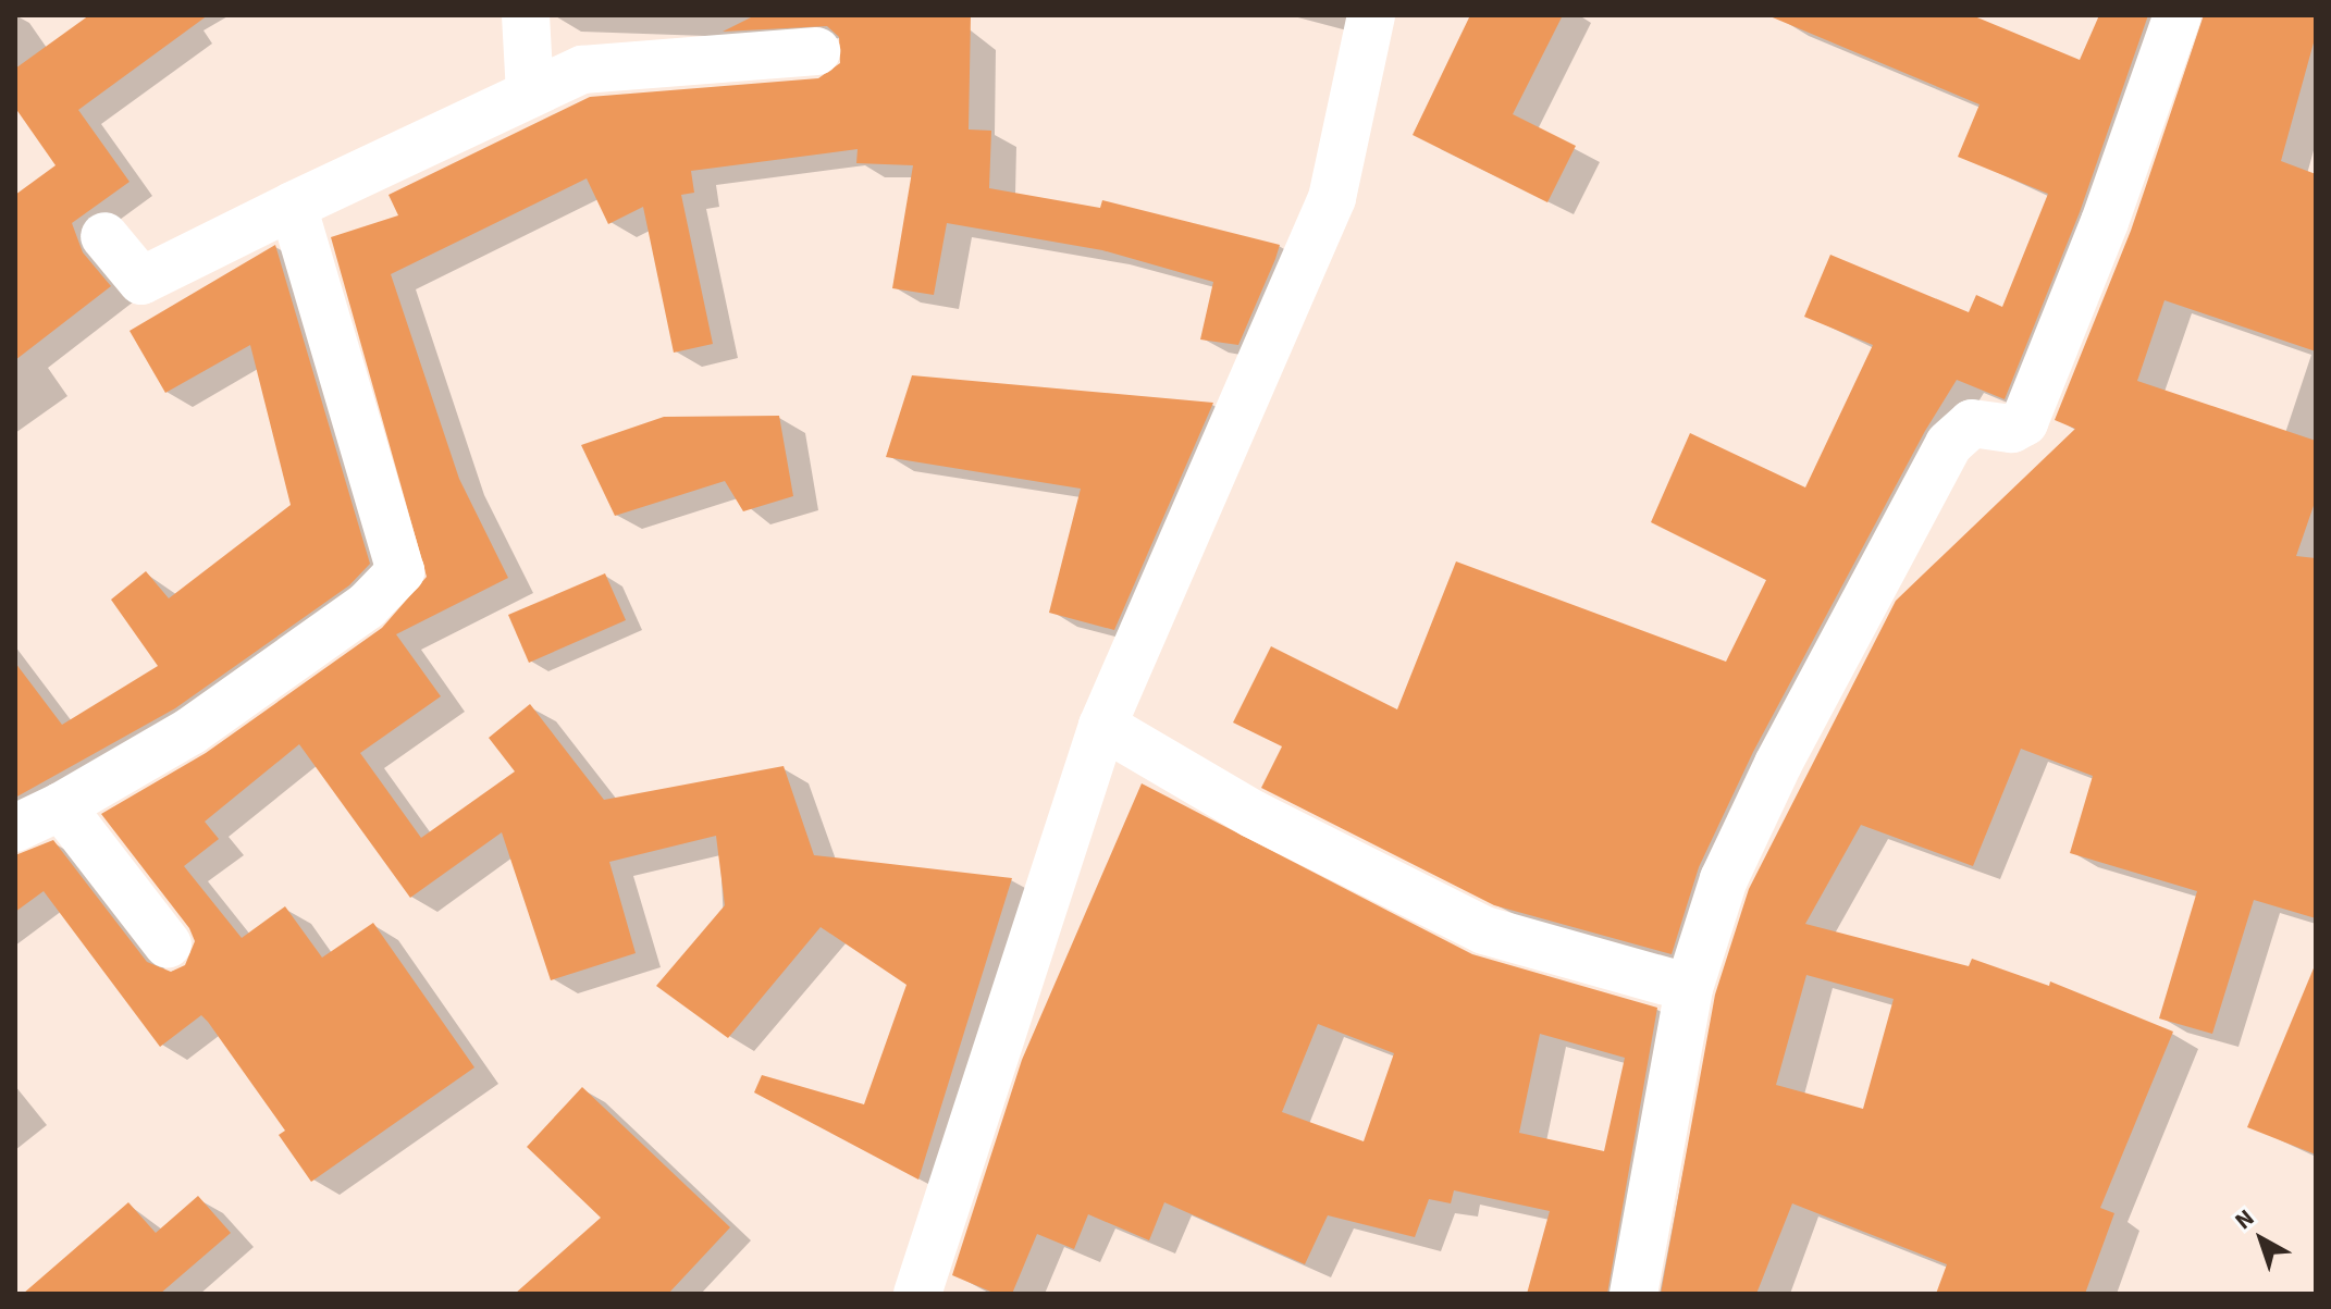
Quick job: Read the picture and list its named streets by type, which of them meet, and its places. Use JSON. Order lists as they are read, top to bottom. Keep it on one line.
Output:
{"north":"top left"}
